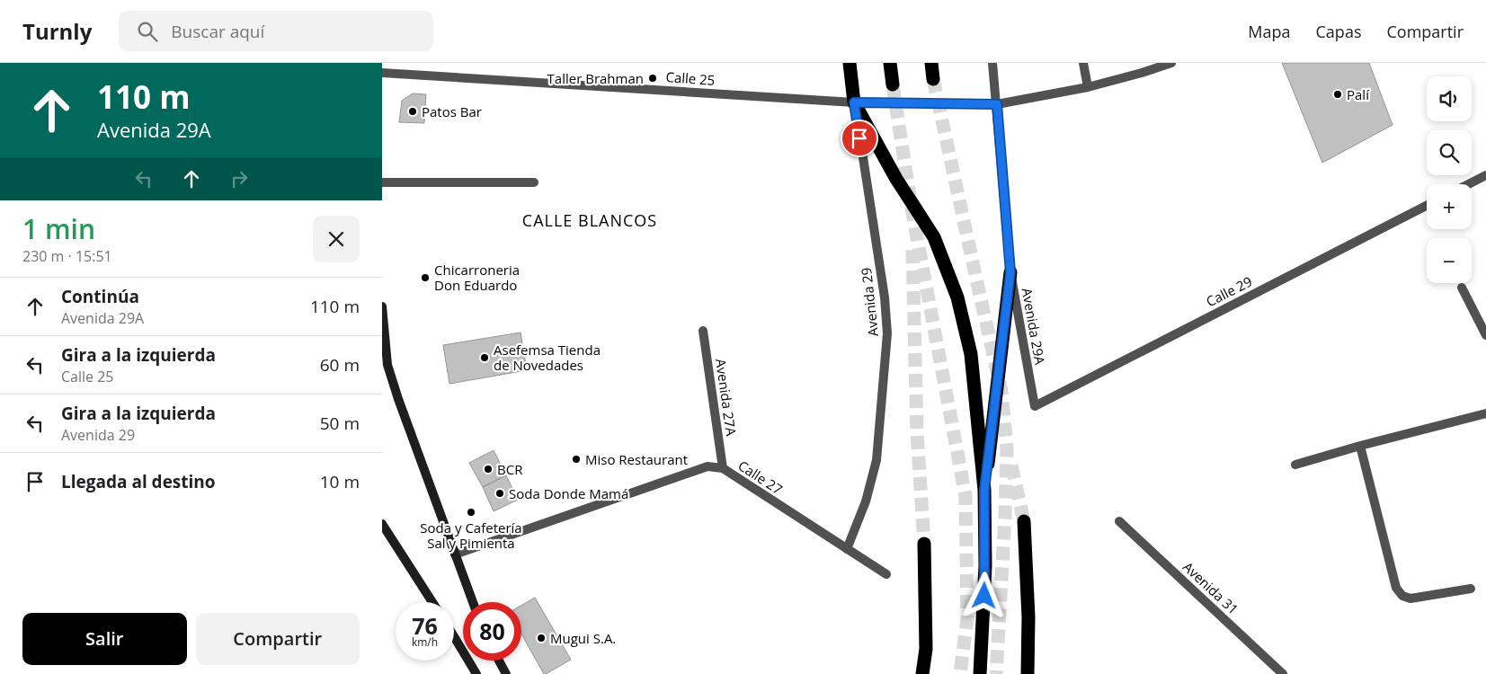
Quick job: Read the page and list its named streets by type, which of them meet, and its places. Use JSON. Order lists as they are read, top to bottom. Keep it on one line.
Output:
{"streets":{"street":["Calle 25","Calle 29","Avenida 29","Avenida 29A","Avenida 27A","Calle 27","Avenida 31"]},"crossings":[["Calle 25","Avenida 29"],["Calle 25","Avenida 29A"],["Calle 29","Avenida 29A"],["Avenida 29","Calle 27"],["Avenida 27A","Calle 27"]],"districts":["CALLE BLANCOS"],"places":["Taller Brahman","Palí","Patos Bar","Chicarroneria Don Eduardo","Asefemsa Tienda de Novedades","Miso Restaurant","BCR","Soda Donde Mamá","Soda y Cafetería Sal y Pimienta","Mugui S.A."],"page":{"header":"Turnly","search":"Buscar aquí","nav":["Mapa","Capas","Compartir"],"turn":["110 m","Avenida 29A"],"map_buttons":["+","−"],"heading":["1 min","230 m · 15:51"],"list":[{"name":"Continúa","note":"Avenida 29A","value":"110 m"},{"name":"Gira a la izquierda","note":"Calle 25","value":"60 m"},{"name":"Gira a la izquierda","note":"Avenida 29","value":"50 m"},{"name":"Llegada al destino","value":"10 m"}],"speed":"76 km/h","limit":"80","buttons":["Salir","Compartir"]}}
